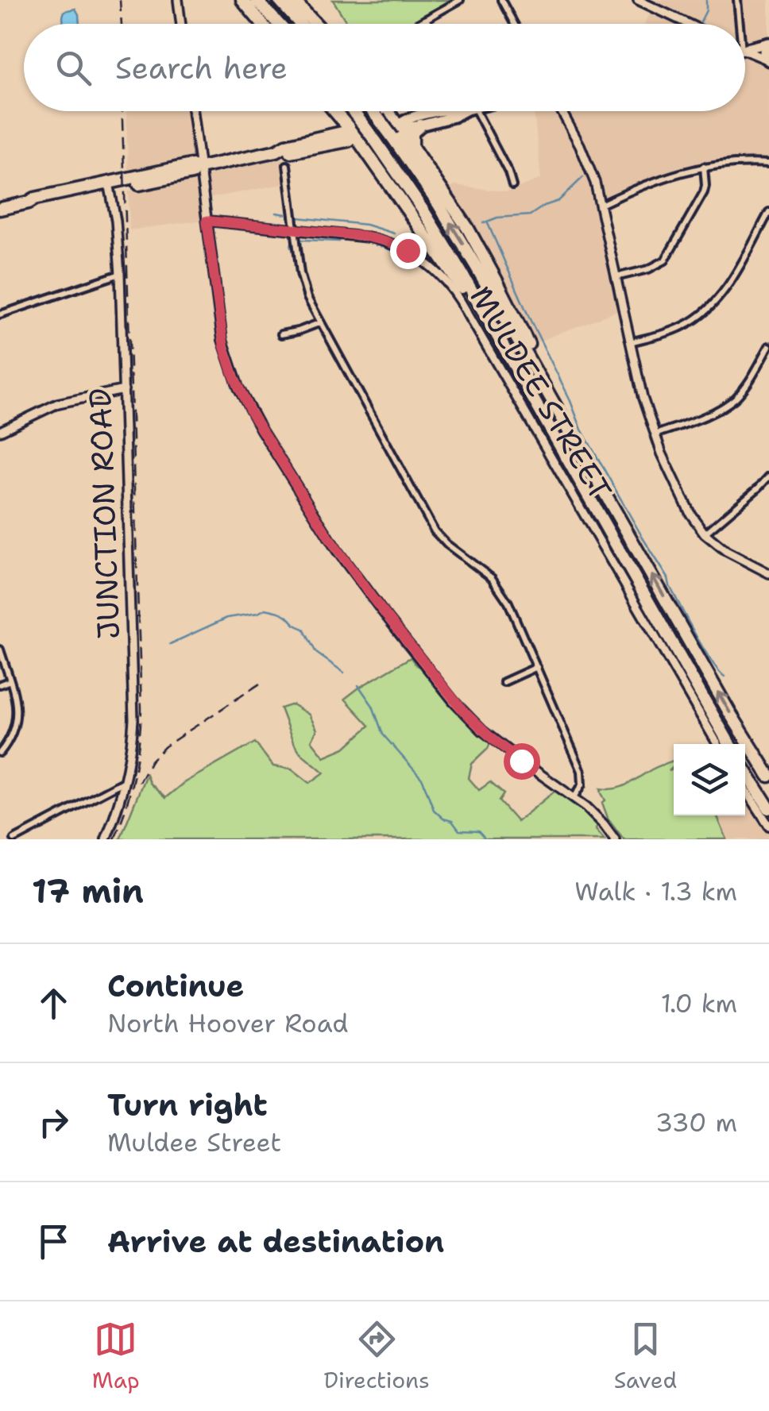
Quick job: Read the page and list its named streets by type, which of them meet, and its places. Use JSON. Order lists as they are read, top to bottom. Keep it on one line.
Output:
{"streets":{"street":["MULDEE STREET","JUNCTION ROAD"]},"page":{"search":"Search here","heading":["17 min","Walk · 1.3 km"],"list":[["Continue","North Hoover Road","1.0 km"],["Turn right","Muldee Street","330 m"],"Arrive at destination"],"nav":["Map","Directions","Saved"]}}
